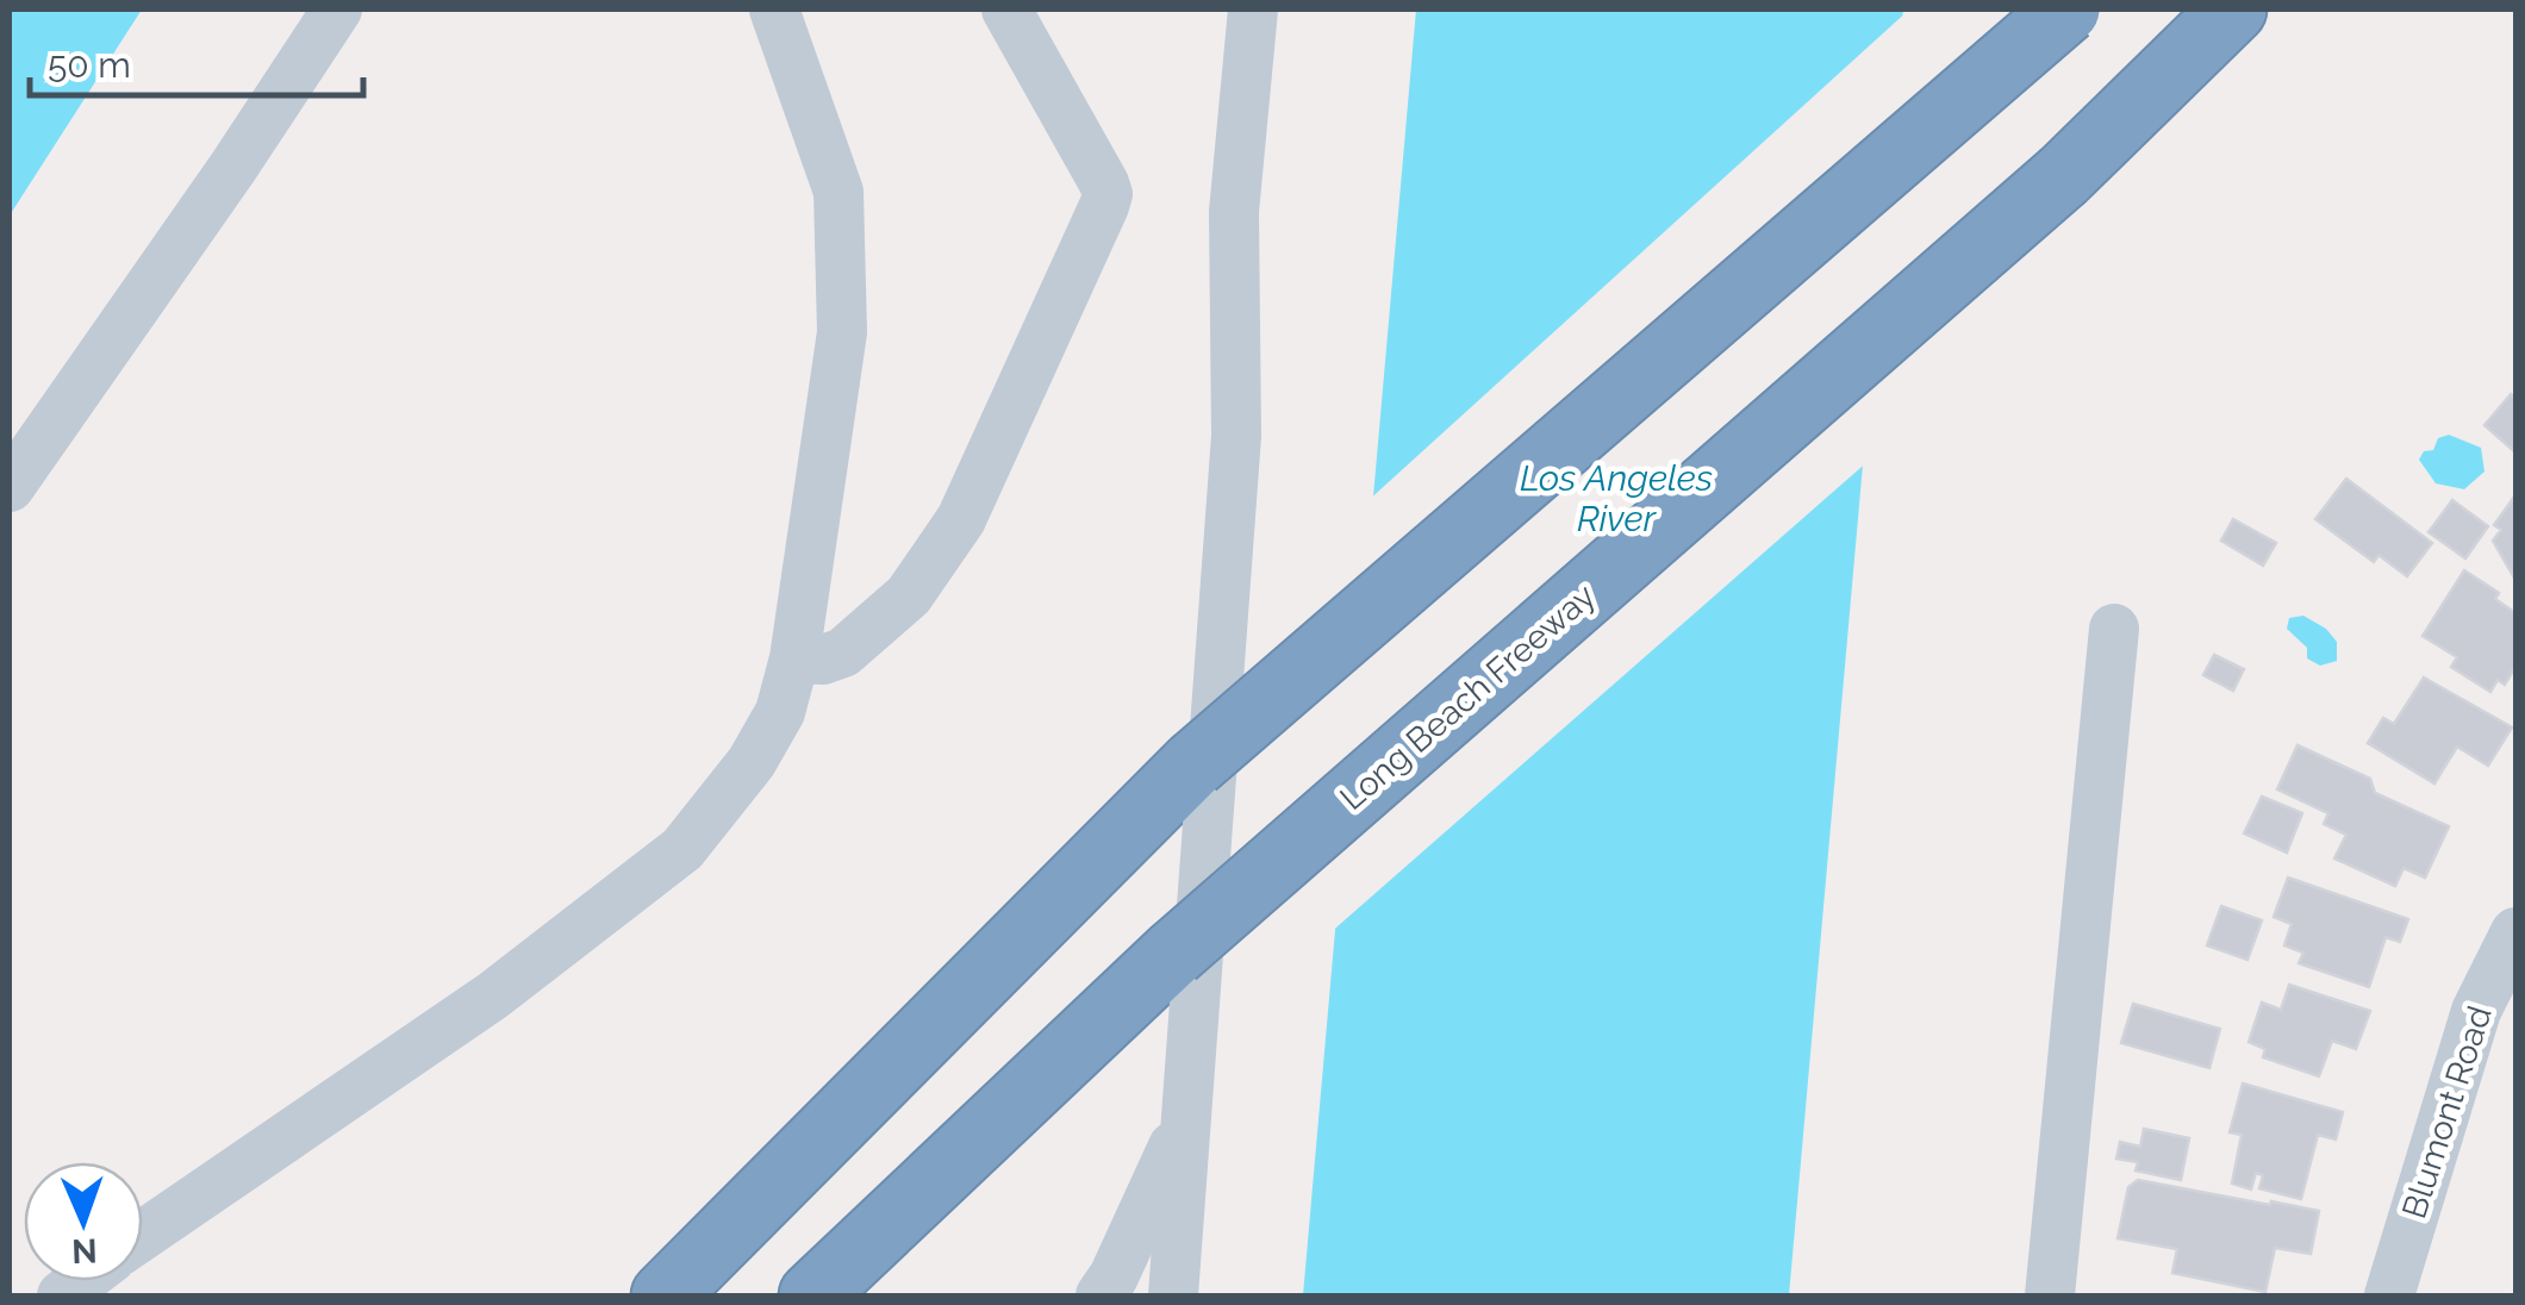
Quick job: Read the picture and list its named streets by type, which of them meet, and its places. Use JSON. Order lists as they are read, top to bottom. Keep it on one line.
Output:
{"streets":{"highway":["Long Beach Freeway"],"street":["Blumont Road"]},"water":["Los Angeles River"],"scale_bar":"50 m","north":"bottom"}
